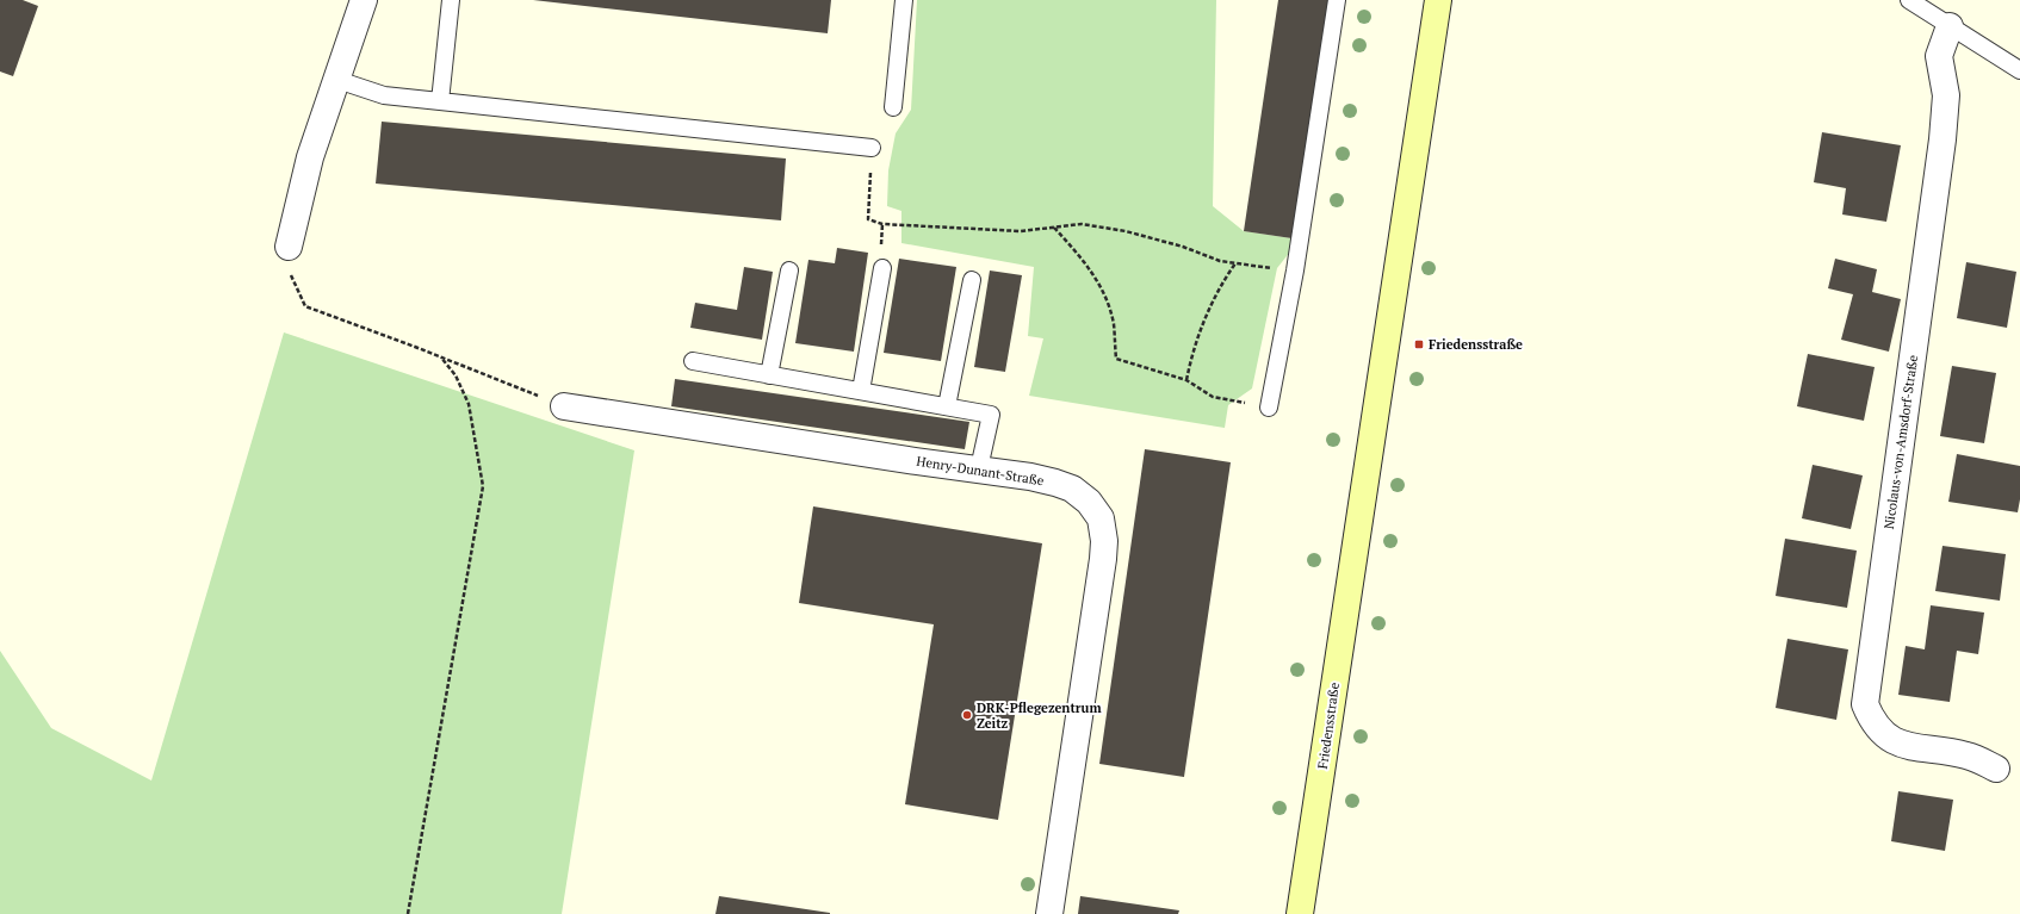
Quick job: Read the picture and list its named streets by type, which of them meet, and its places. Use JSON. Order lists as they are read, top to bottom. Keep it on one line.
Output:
{"streets":{"street":["Nicolaus-von-Amsdorf-Straße","Henry-Dunant-Straße","Friedensstraße"]},"places":{"transit":["Friedensstraße"],"other":["DRK-Pflegezentrum Zeitz"]}}
